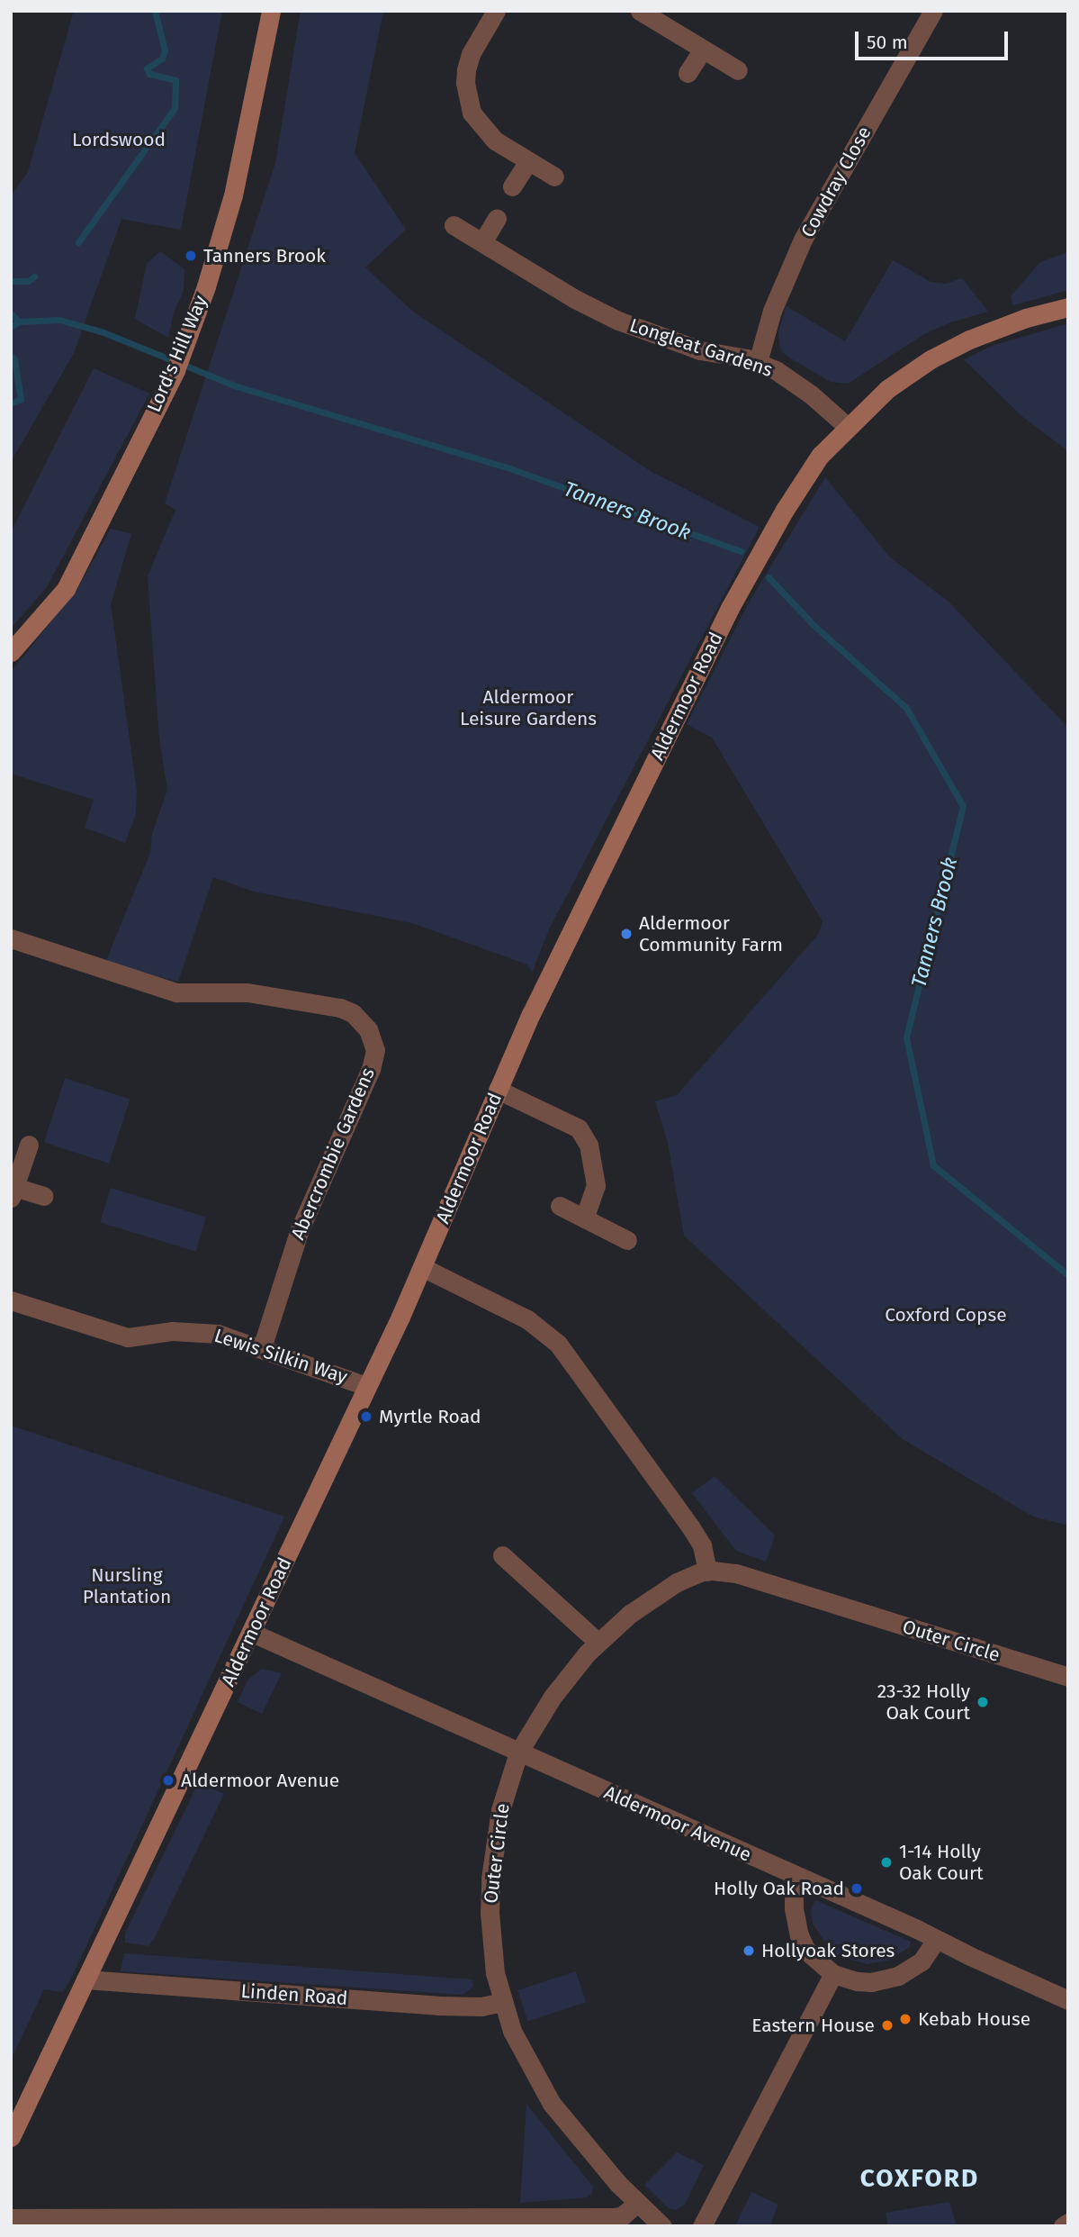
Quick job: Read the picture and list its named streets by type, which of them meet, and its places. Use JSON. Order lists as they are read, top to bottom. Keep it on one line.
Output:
{"streets":{"street":["Cowdray Close","Longleat Gardens","Lord's Hill Way","Aldermoor Road","Abercrombie Gardens","Lewis Silkin Way","Outer Circle","Aldermoor Avenue","Linden Road"]},"crossings":[["Cowdray Close","Longleat Gardens"],["Longleat Gardens","Aldermoor Road"],["Aldermoor Road","Lewis Silkin Way"],["Aldermoor Road","Aldermoor Avenue"],["Aldermoor Road","Linden Road"],["Abercrombie Gardens","Lewis Silkin Way"],["Outer Circle","Aldermoor Avenue"],["Outer Circle","Linden Road"]],"districts":["COXFORD"],"water":["Tanners Brook"],"parks":["Lordswood","Aldermoor Leisure Gardens","Coxford Copse","Nursling Plantation"],"places":["Tanners Brook","Aldermoor Community Farm","Myrtle Road","23-32 Holly Oak Court","Aldermoor Avenue","1-14 Holly Oak Court","Holly Oak Road","Hollyoak Stores","Kebab House","Eastern House"],"scale_bar":"50 m"}
